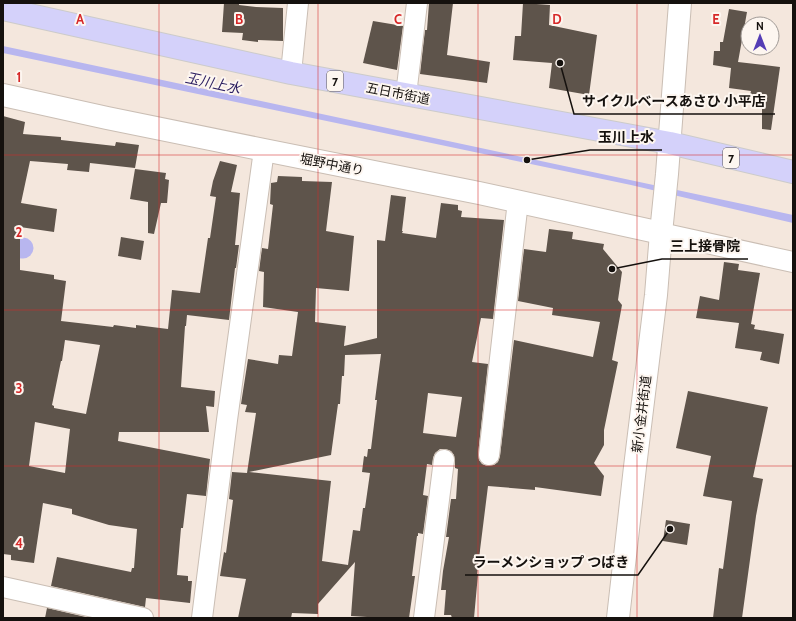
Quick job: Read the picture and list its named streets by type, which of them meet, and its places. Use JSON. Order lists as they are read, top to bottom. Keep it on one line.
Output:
{"streets":{"main road":["7","五日市街道"],"street":["堀野中通り","新小金井街道"]},"crossings":[["五日市街道","新小金井街道"],["堀野中通り","新小金井街道"]],"water":["玉川上水"],"places":["サイクルベースあさひ 小平店","玉川上水","三上接骨院","ラーメンショップ つばき"],"north":"top","grid":{"columns":["A","B","C","D","E"],"rows":["1","2","3","4"]}}
